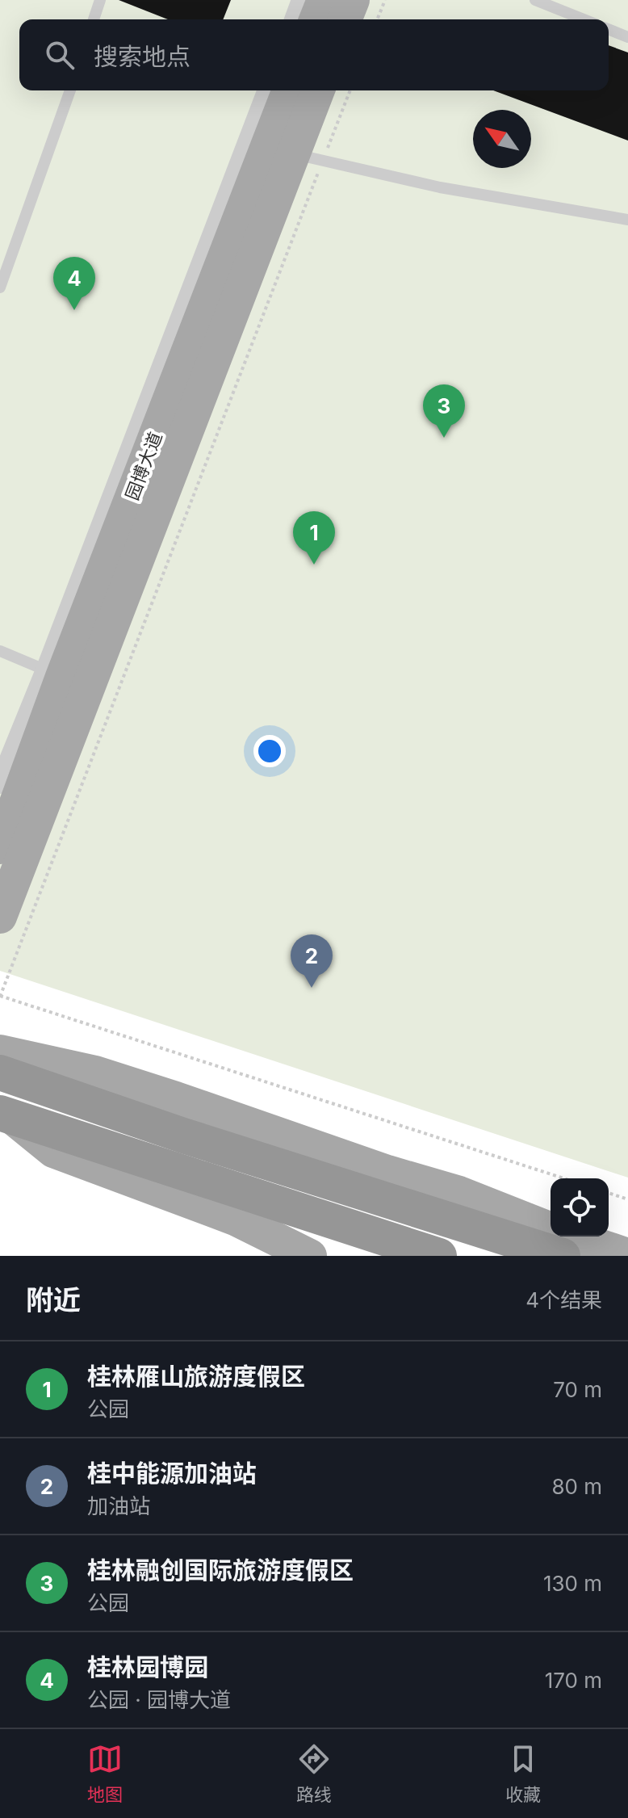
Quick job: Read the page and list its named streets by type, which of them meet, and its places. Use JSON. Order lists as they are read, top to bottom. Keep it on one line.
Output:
{"streets":{"main road":["园博大道"]},"north":"top left","page":{"search":"搜索地点","pins":["4","3","1","2"],"heading":["附近","4个结果"],"list":[{"mark":"1","name":"桂林雁山旅游度假区","note":"公园","value":"70 m"},{"mark":"2","name":"桂中能源加油站","note":"加油站","value":"80 m"},{"mark":"3","name":"桂林融创国际旅游度假区","note":"公园","value":"130 m"},{"mark":"4","name":"桂林园博园","note":"公园 · 园博大道","value":"170 m"}],"nav":["地图","路线","收藏"]}}
